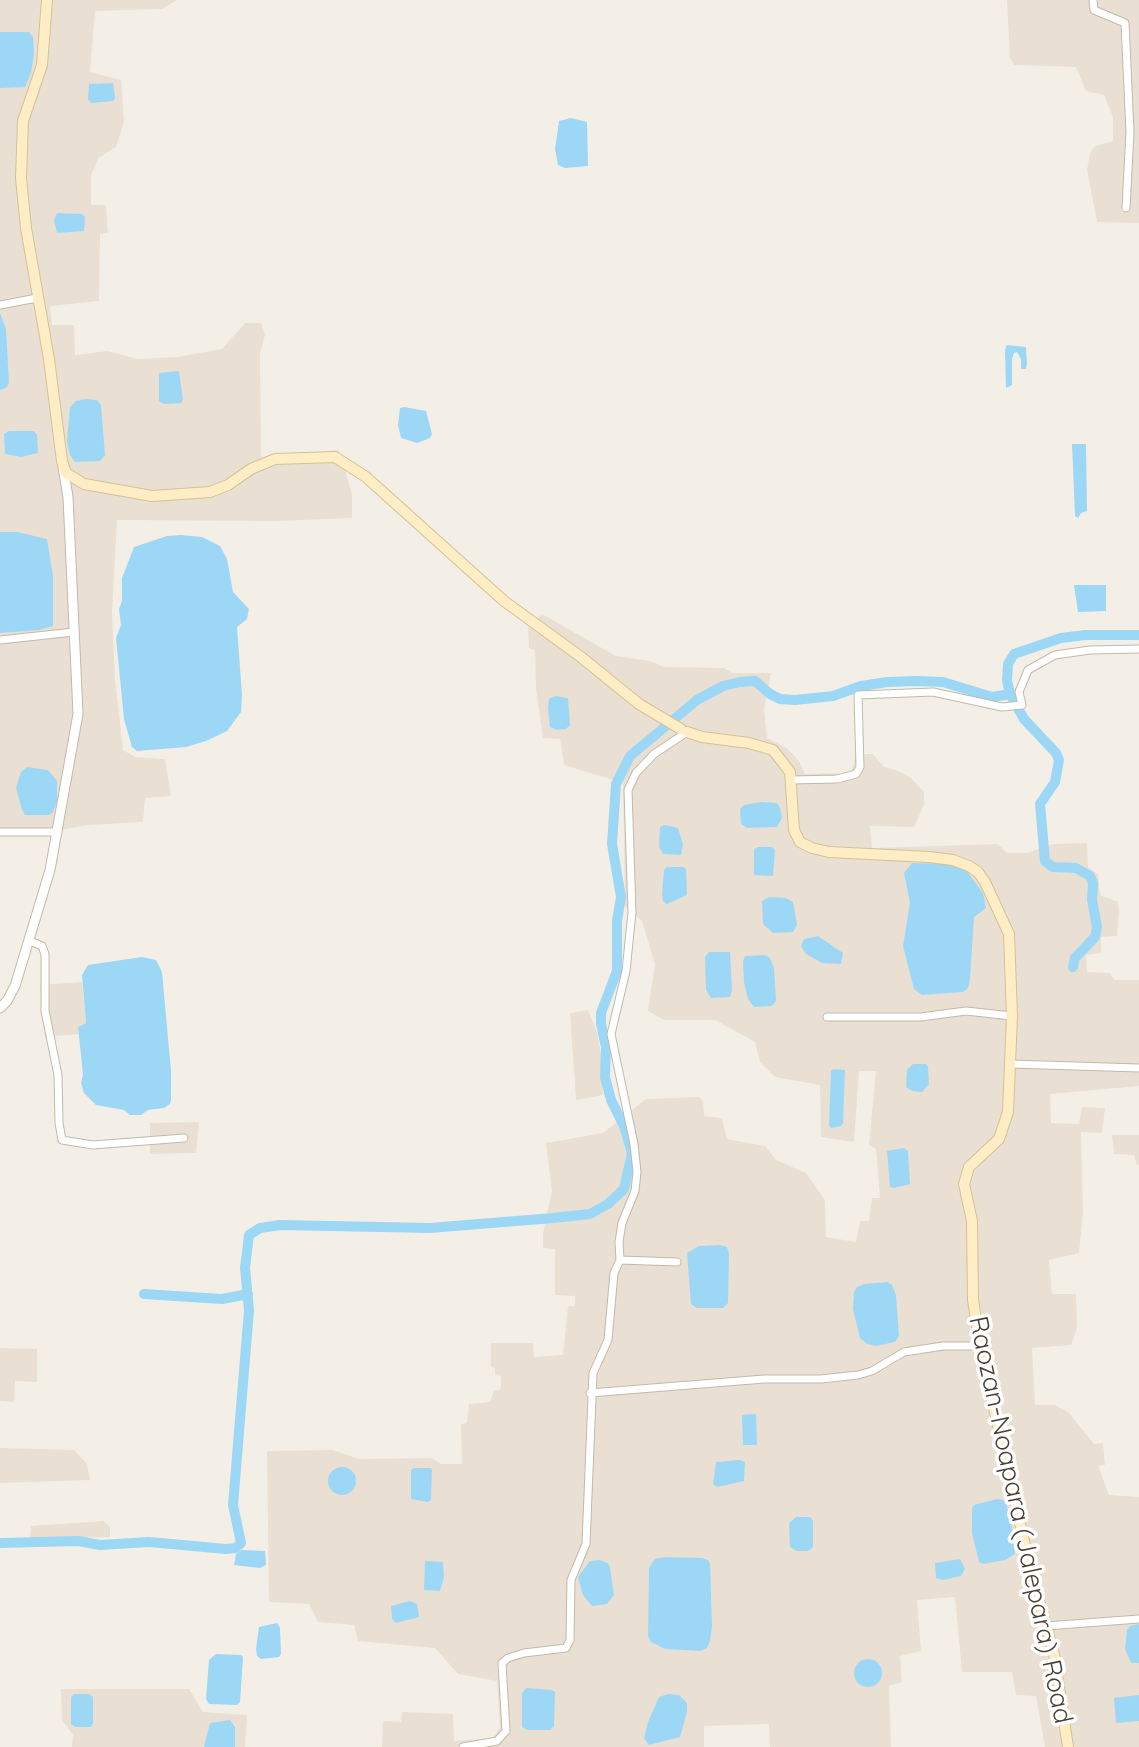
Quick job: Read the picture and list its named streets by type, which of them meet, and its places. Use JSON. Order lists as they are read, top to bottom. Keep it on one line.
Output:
{"streets":{"main road":["Raozan-Noapara (Jalepara) Road"]}}
